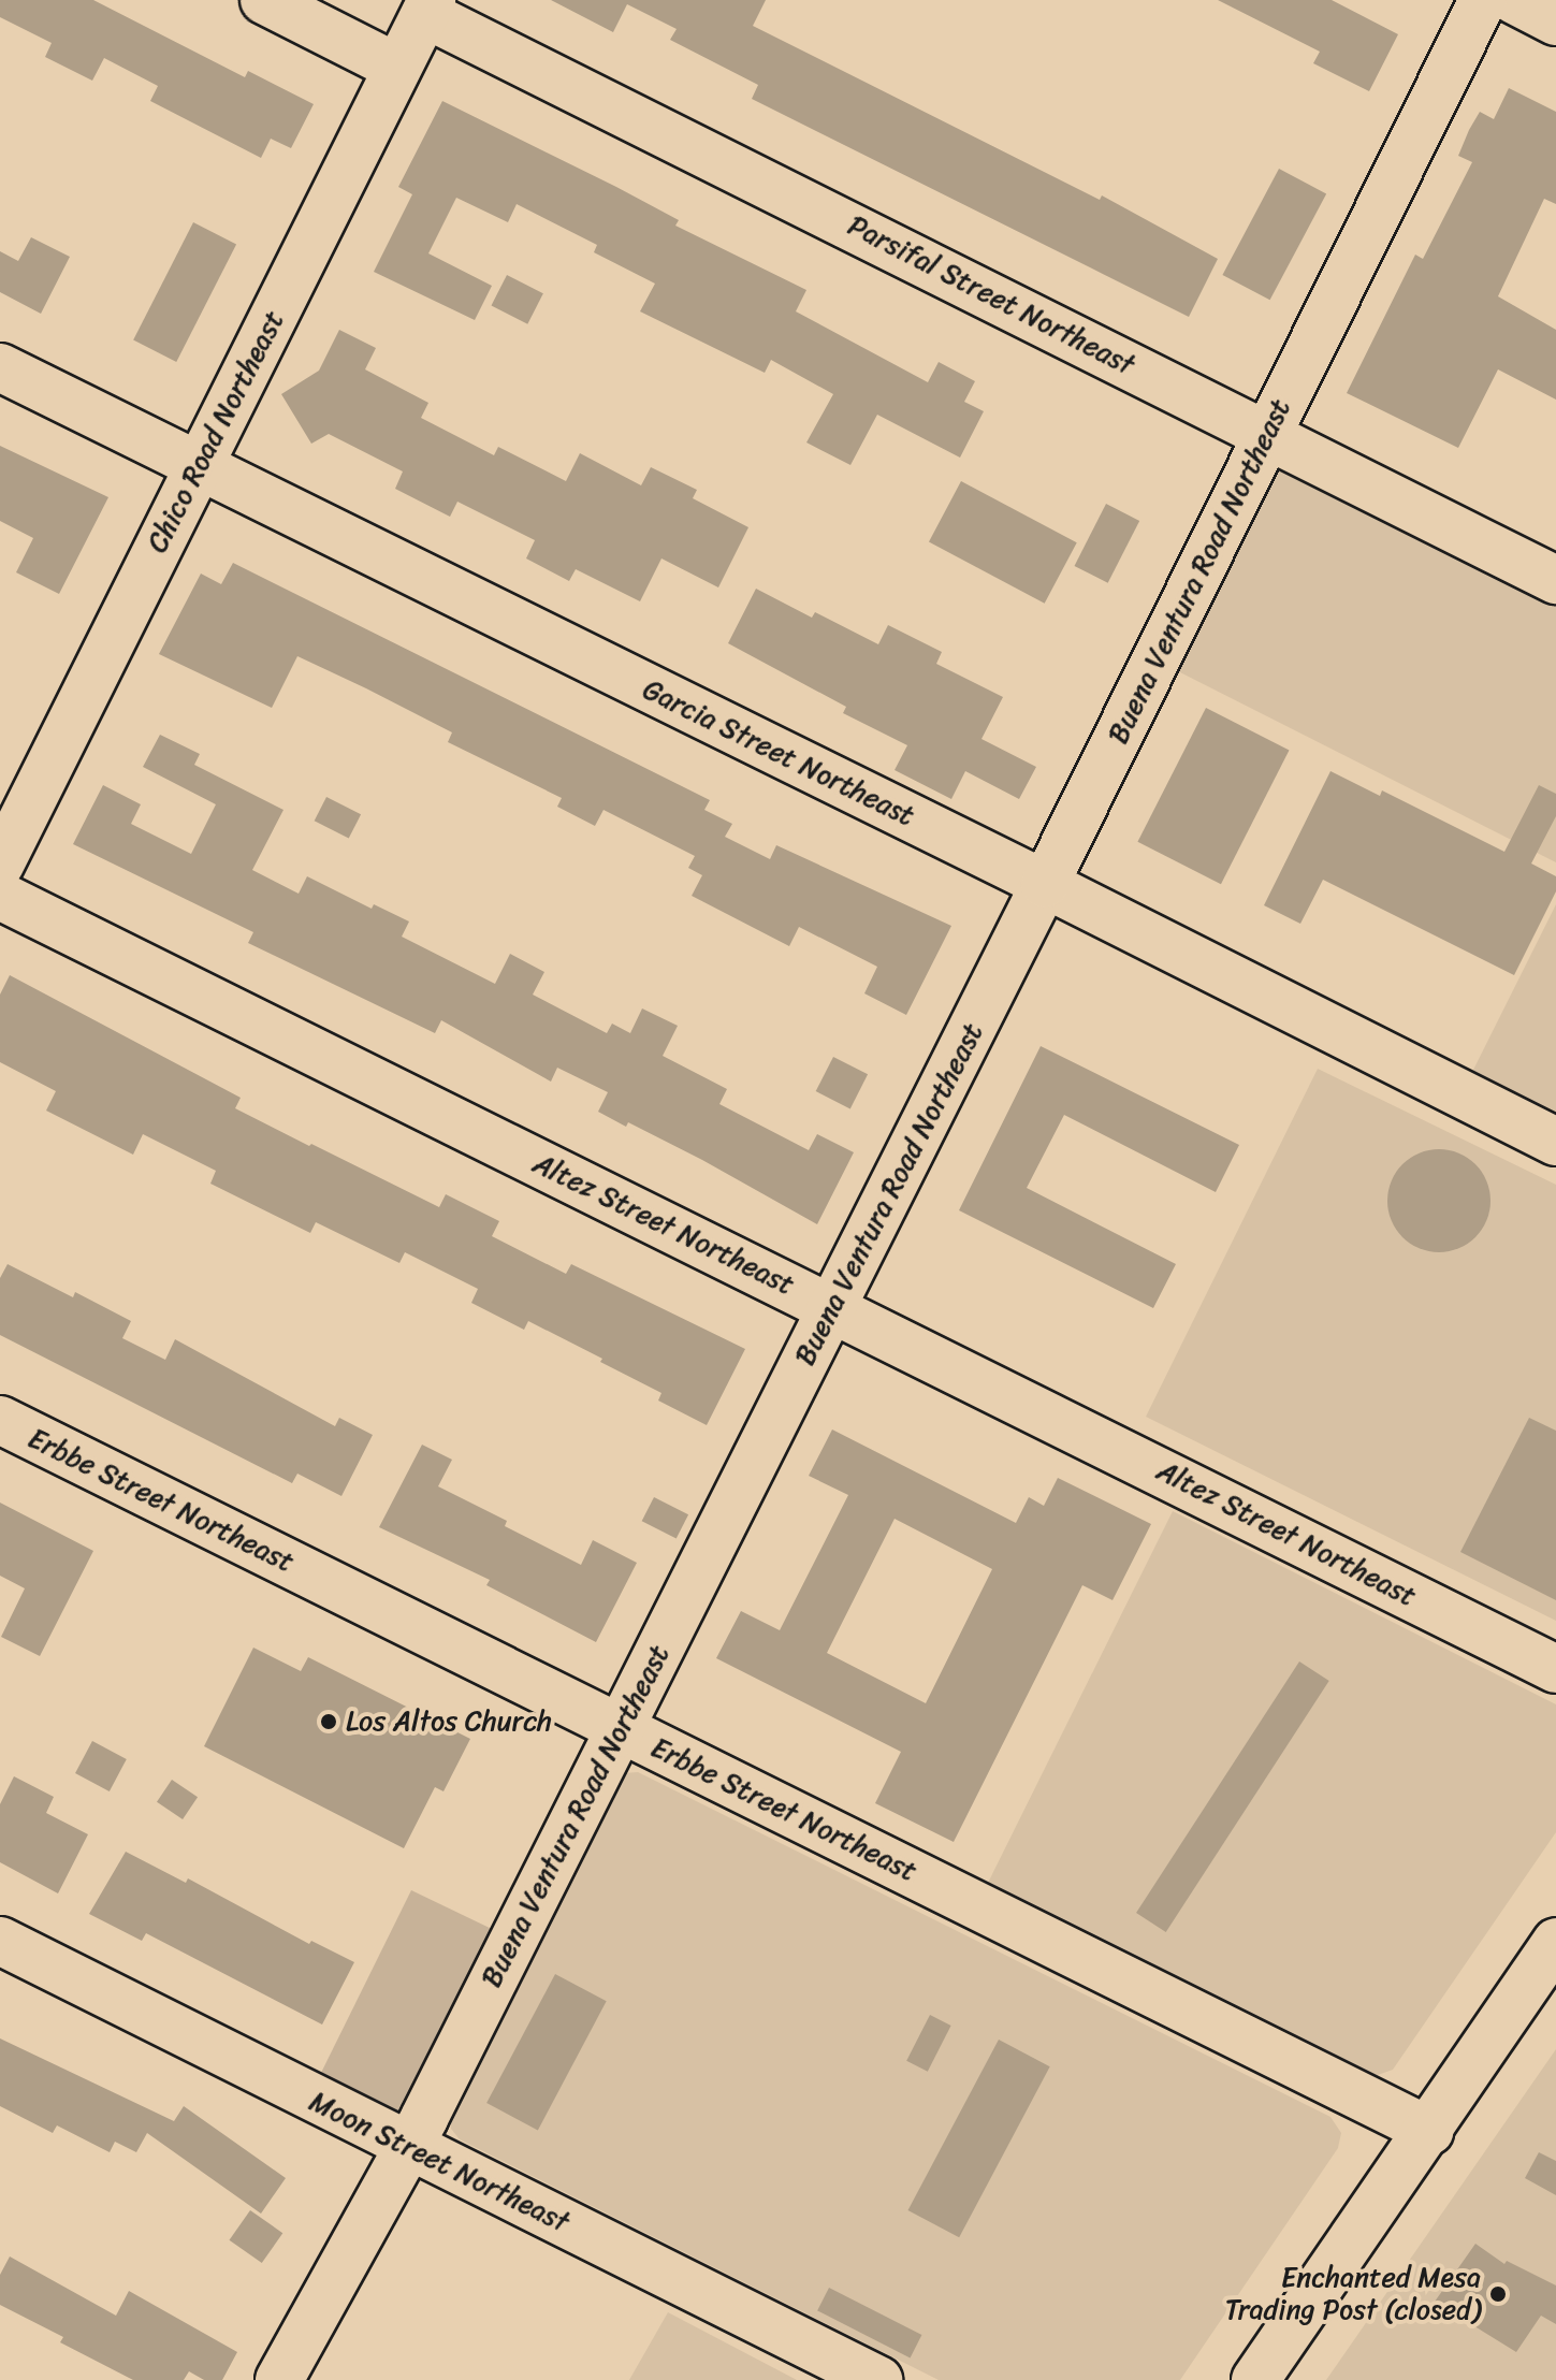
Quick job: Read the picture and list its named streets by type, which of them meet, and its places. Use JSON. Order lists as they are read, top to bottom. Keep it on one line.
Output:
{"streets":{"street":["Parsifal Street Northeast","Chico Road Northeast","Buena Ventura Road Northeast","Garcia Street Northeast","Altez Street Northeast","Erbbe Street Northeast","Moon Street Northeast"]},"crossings":[["Parsifal Street Northeast","Chico Road Northeast"],["Parsifal Street Northeast","Buena Ventura Road Northeast"],["Chico Road Northeast","Garcia Street Northeast"],["Buena Ventura Road Northeast","Garcia Street Northeast"],["Buena Ventura Road Northeast","Altez Street Northeast"],["Buena Ventura Road Northeast","Erbbe Street Northeast"],["Buena Ventura Road Northeast","Moon Street Northeast"]],"places":["Los Altos Church","Enchanted Mesa Trading Post (closed)"]}
